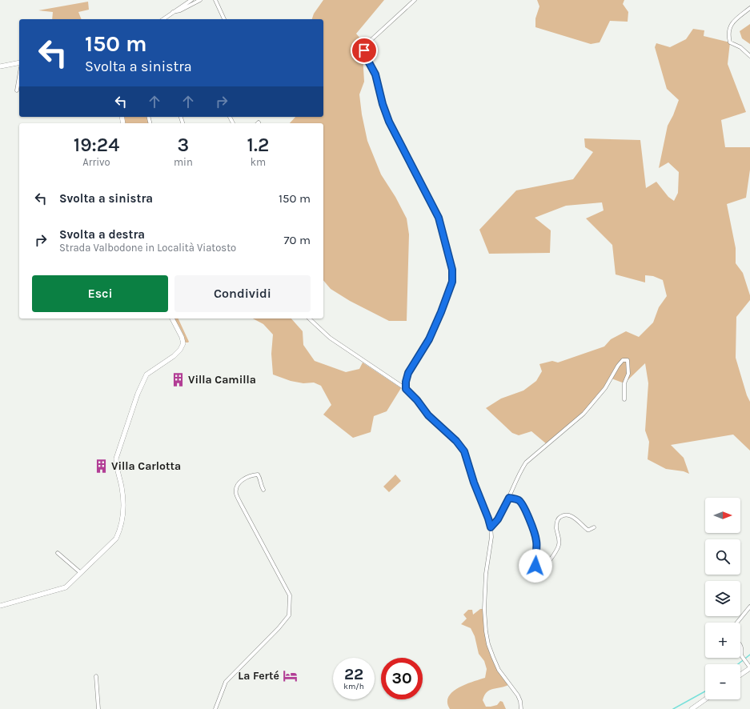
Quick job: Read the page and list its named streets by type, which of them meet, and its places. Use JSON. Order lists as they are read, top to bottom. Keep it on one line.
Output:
{"places":{"building":["Villa Camilla","Villa Carlotta"],"hotel":["La Ferté"]},"north":"right","page":{"turn":["150 m","Svolta a sinistra"],"eta":["19:24","Arrivo","3","min","1.2","km"],"list":[{"name":"Svolta a sinistra","value":"150 m"},{"name":"Svolta a destra","note":"Strada Valbodone in Località Viatosto","value":"70 m"}],"buttons":["Esci","Condividi"],"map_buttons":["+","−"],"speed":"22 km/h","limit":"30"}}
